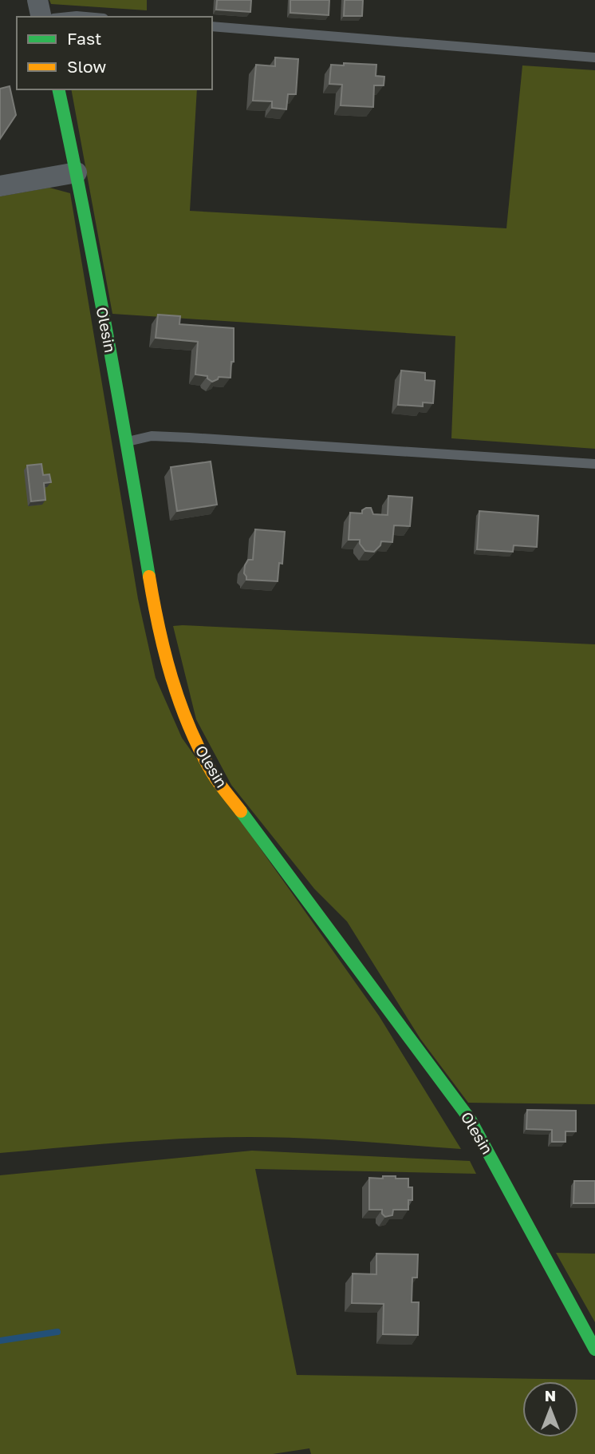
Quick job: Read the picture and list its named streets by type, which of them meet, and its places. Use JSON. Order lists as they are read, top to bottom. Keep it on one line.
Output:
{"streets":{"street":["Olesin"]},"legend":["Fast","Slow"],"north":"top"}
